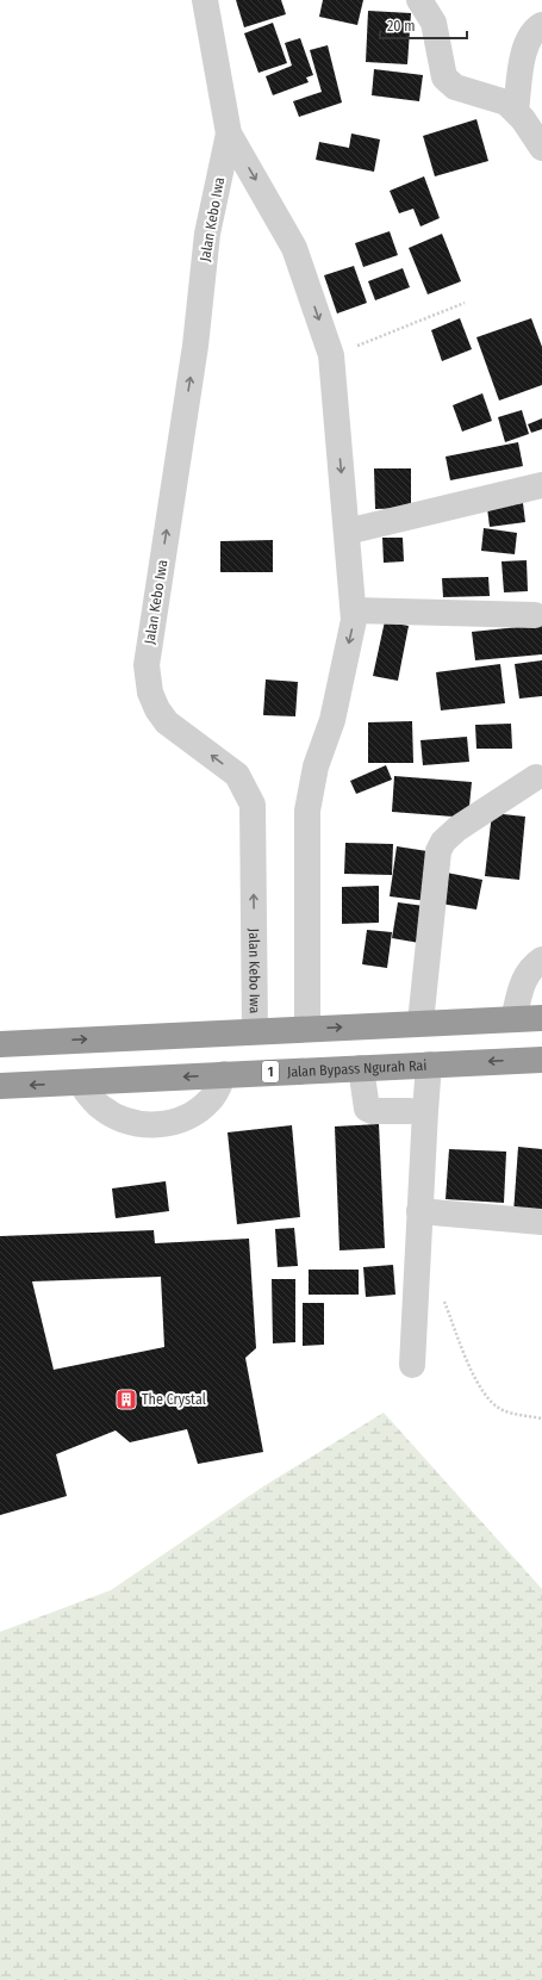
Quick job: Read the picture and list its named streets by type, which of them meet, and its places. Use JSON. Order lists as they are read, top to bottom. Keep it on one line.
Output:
{"streets":{"highway":["Jalan Bypass Ngurah Rai","1"],"street":["Jalan Kebo Iwa"]},"places":{"building":["The Crystal"]},"scale_bar":"20 m"}
